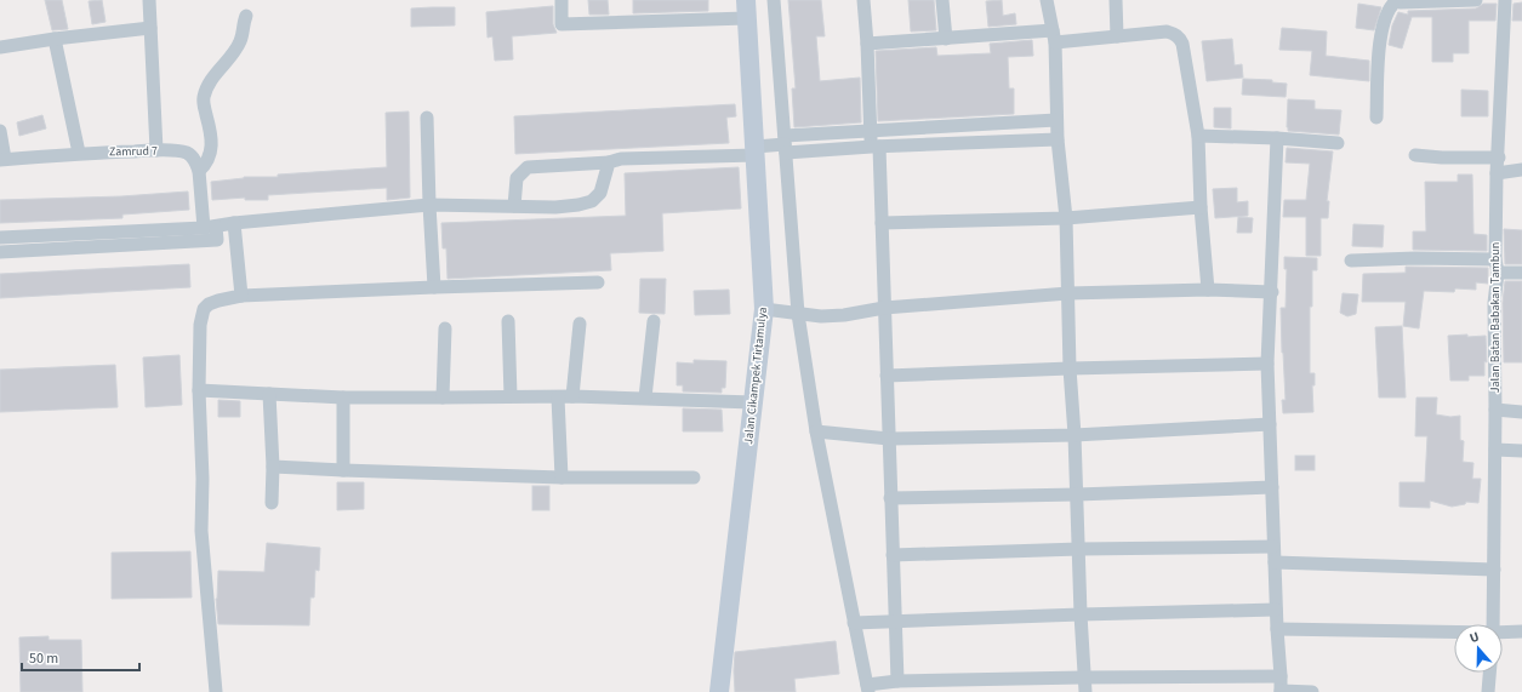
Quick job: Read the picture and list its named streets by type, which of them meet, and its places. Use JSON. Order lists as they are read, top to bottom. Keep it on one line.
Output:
{"streets":{"street":["Zamrud 7","Jalan Batan Babakan Tambun","Jalan Cikampek Tirtamulya"]},"scale_bar":"50 m","north":"top"}
